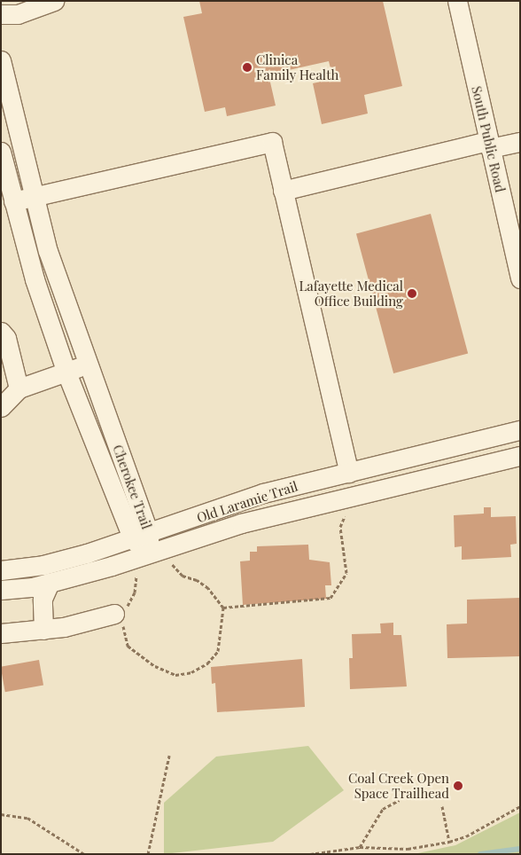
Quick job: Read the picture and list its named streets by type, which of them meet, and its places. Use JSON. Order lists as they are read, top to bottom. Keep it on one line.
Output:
{"streets":{"street":["South Public Road","Cherokee Trail","Old Laramie Trail"]},"crossings":[["Cherokee Trail","Old Laramie Trail"]],"places":["Clinica Family Health","Lafayette Medical Office Building","Coal Creek Open Space Trailhead"]}
